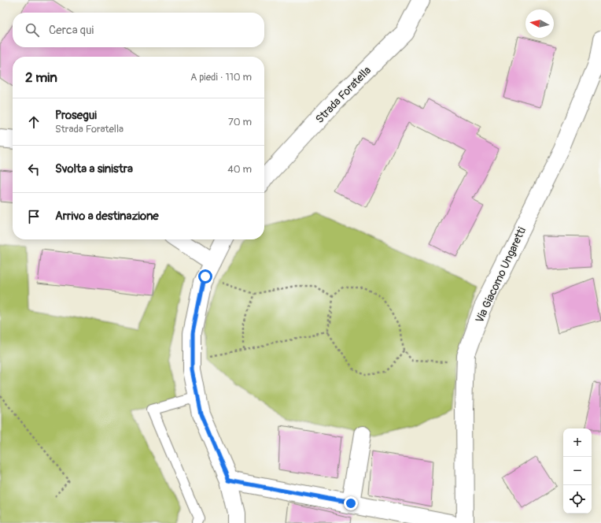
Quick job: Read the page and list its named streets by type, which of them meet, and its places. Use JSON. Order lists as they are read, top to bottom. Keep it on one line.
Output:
{"streets":{"street":["Strada Foratella","Via Giacomo Ungaretti"]},"north":"left","page":{"search":"Cerca qui","heading":["2 min","A piedi · 110 m"],"list":[["Prosegui","Strada Foratella","70 m"],["Svolta a sinistra","40 m"],"Arrivo a destinazione"],"map_buttons":["+","−"]}}
